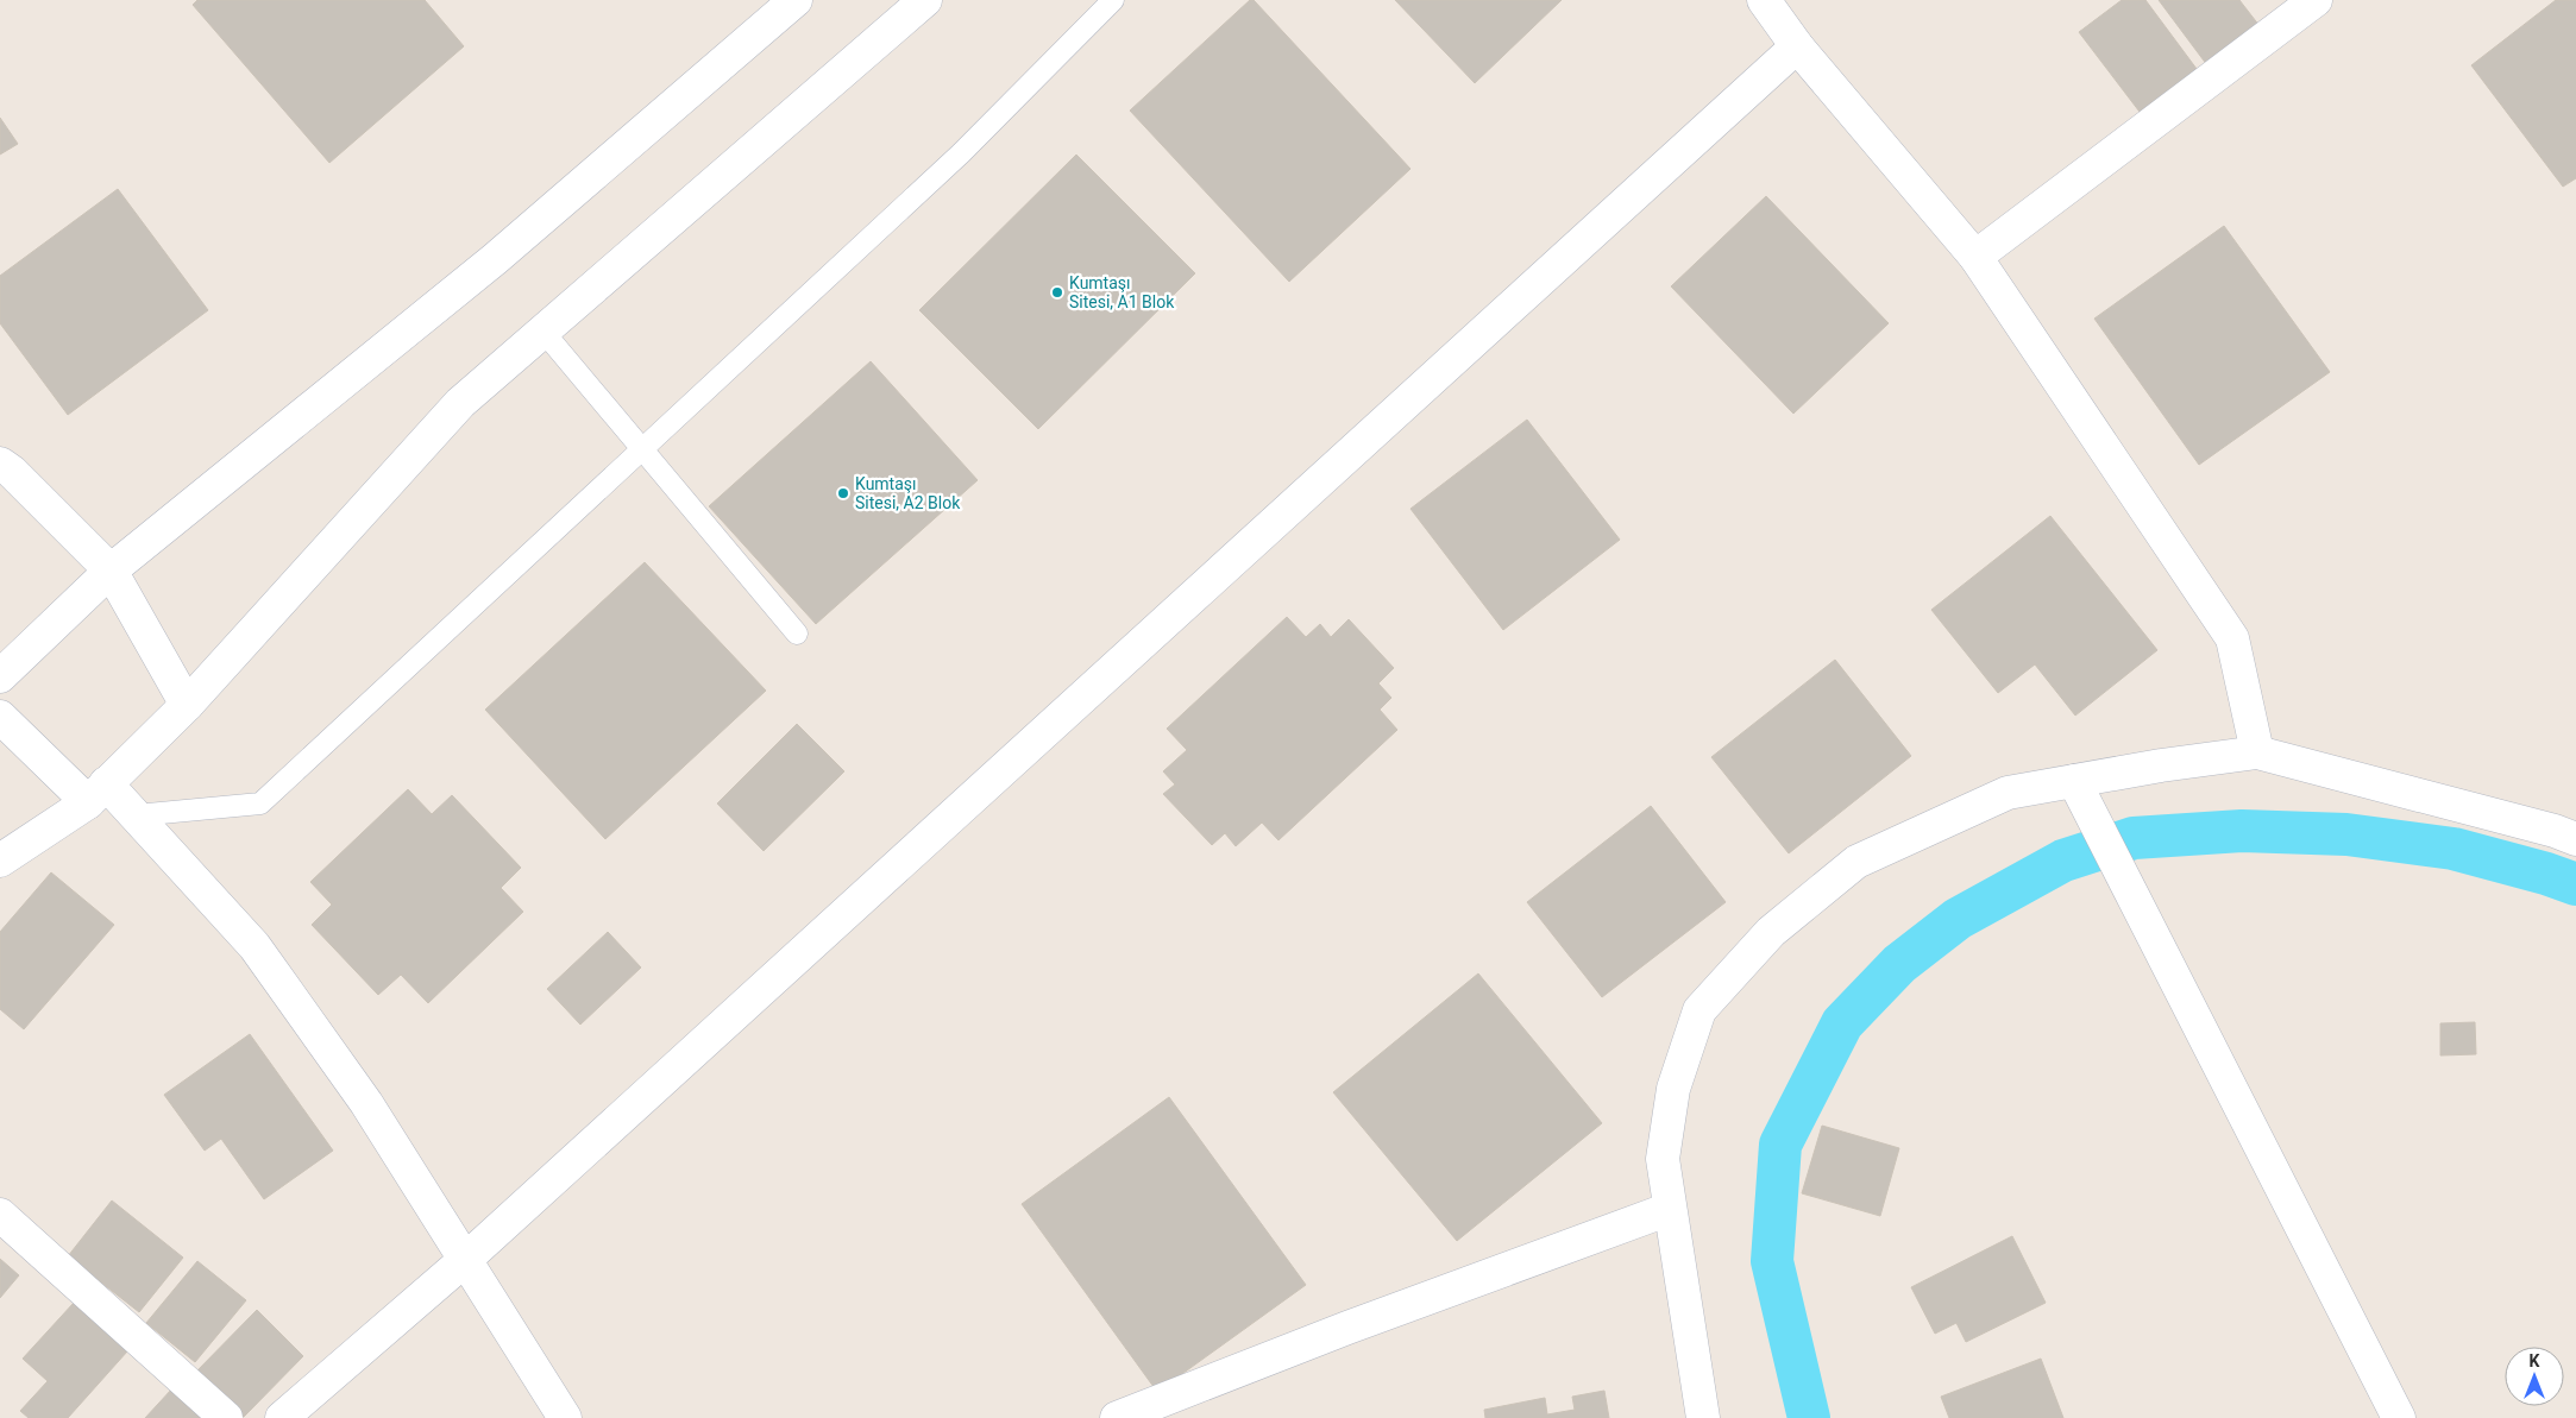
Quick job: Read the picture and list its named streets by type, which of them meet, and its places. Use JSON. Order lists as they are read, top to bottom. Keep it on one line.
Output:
{"places":["Kumtaşı Sitesi, A1 Blok","Kumtaşı Sitesi, A2 Blok"],"north":"top"}
